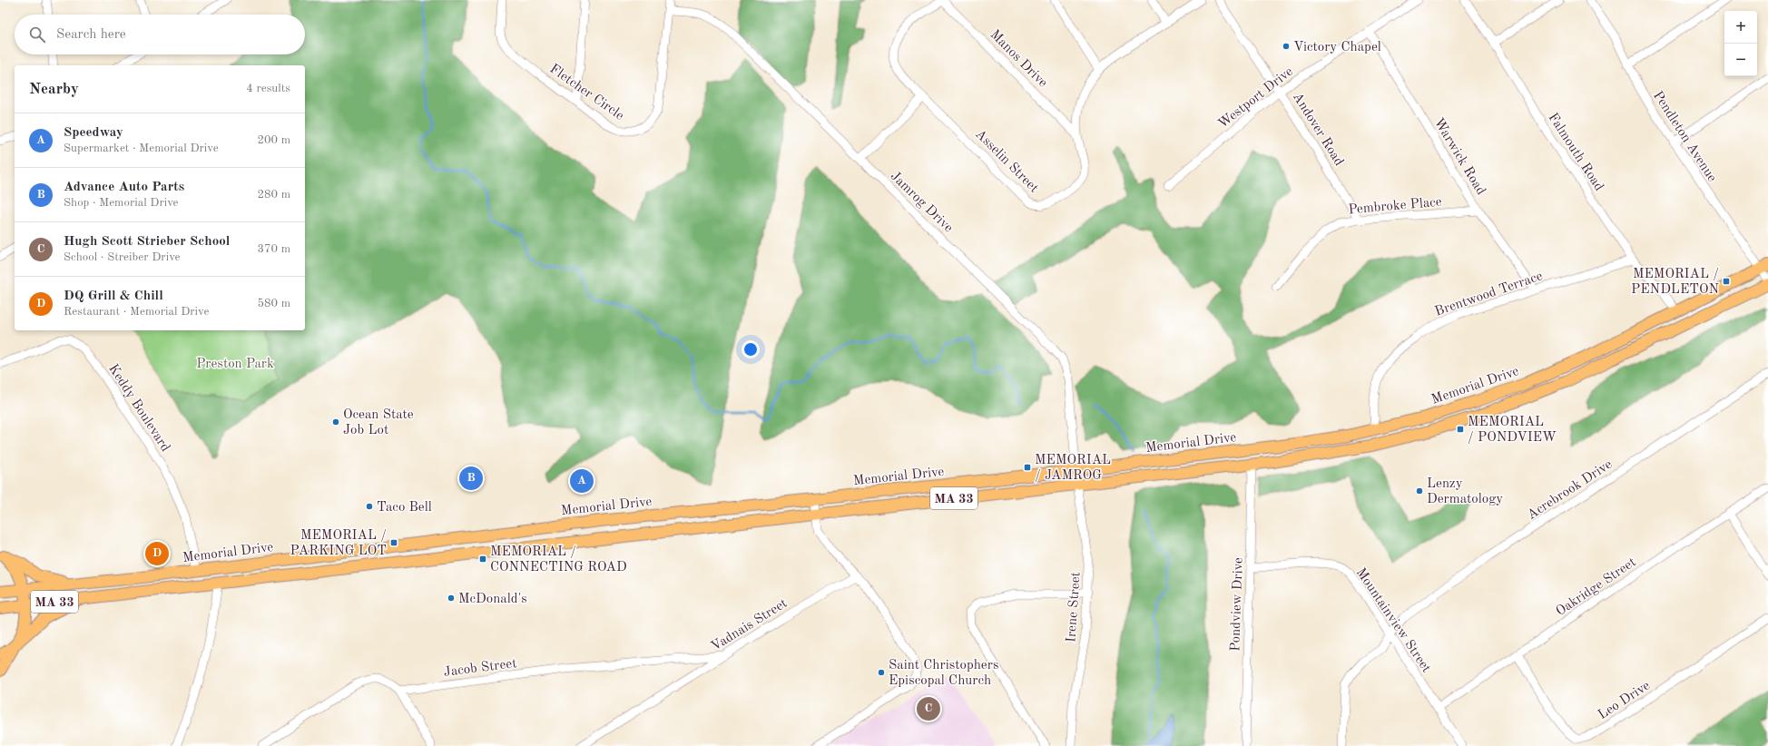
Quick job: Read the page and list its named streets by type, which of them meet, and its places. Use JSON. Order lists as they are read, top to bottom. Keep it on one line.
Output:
{"streets":{"main road":["Memorial Drive","MA 33"],"street":["Manos Drive","Fletcher Circle","Westport Drive","Andover Road","Pendleton Avenue","Falmouth Road","Warwick Road","Asselin Street","Jamrog Drive","Pembroke Place","Brentwood Terrace","Keddy Boulevard","Acrebrook Drive","Oakridge Street","Pondview Drive","Irene Street","Mountainview Street","Vadnais Street","Jacob Street","Leo Drive"]},"crossings":[["Manos Drive","Asselin Street"],["Fletcher Circle","Jamrog Drive"],["Westport Drive","Andover Road"],["Westport Drive","Warwick Road"],["Andover Road","Pembroke Place"],["Pendleton Avenue","Memorial Drive"],["Falmouth Road","Brentwood Terrace"],["Falmouth Road","Memorial Drive"],["Warwick Road","Pembroke Place"],["Warwick Road","Brentwood Terrace"],["Jamrog Drive","Memorial Drive"],["Jamrog Drive","Irene Street"],["Brentwood Terrace","Memorial Drive"],["Memorial Drive","Keddy Boulevard"],["Memorial Drive","Pondview Drive"],["Memorial Drive","Irene Street"],["Acrebrook Drive","Mountainview Street"],["Oakridge Street","Mountainview Street"],["Oakridge Street","Leo Drive"],["Pondview Drive","Mountainview Street"],["Vadnais Street","Jacob Street"]],"parks":["Preston Park"],"places":{"other":["Victory Chapel","Ocean State Job Lot","Lenzy Dermatology","Taco Bell","McDonald's","Saint Christophers Episcopal Church"],"transit":["MEMORIAL / PENDLETON","MEMORIAL / PONDVIEW","MEMORIAL / JAMROG","MEMORIAL / PARKING LOT","MEMORIAL / CONNECTING ROAD"]},"page":{"map_buttons":["+","−"],"search":"Search here","heading":["Nearby","4 results"],"list":[{"mark":"A","name":"Speedway","note":"Supermarket · Memorial Drive","value":"200 m"},{"mark":"B","name":"Advance Auto Parts","note":"Shop · Memorial Drive","value":"280 m"},{"mark":"C","name":"Hugh Scott Strieber School","note":"School · Streiber Drive","value":"370 m"},{"mark":"D","name":"DQ Grill & Chill","note":"Restaurant · Memorial Drive","value":"580 m"}],"pins":["B","A","D","C"]}}
